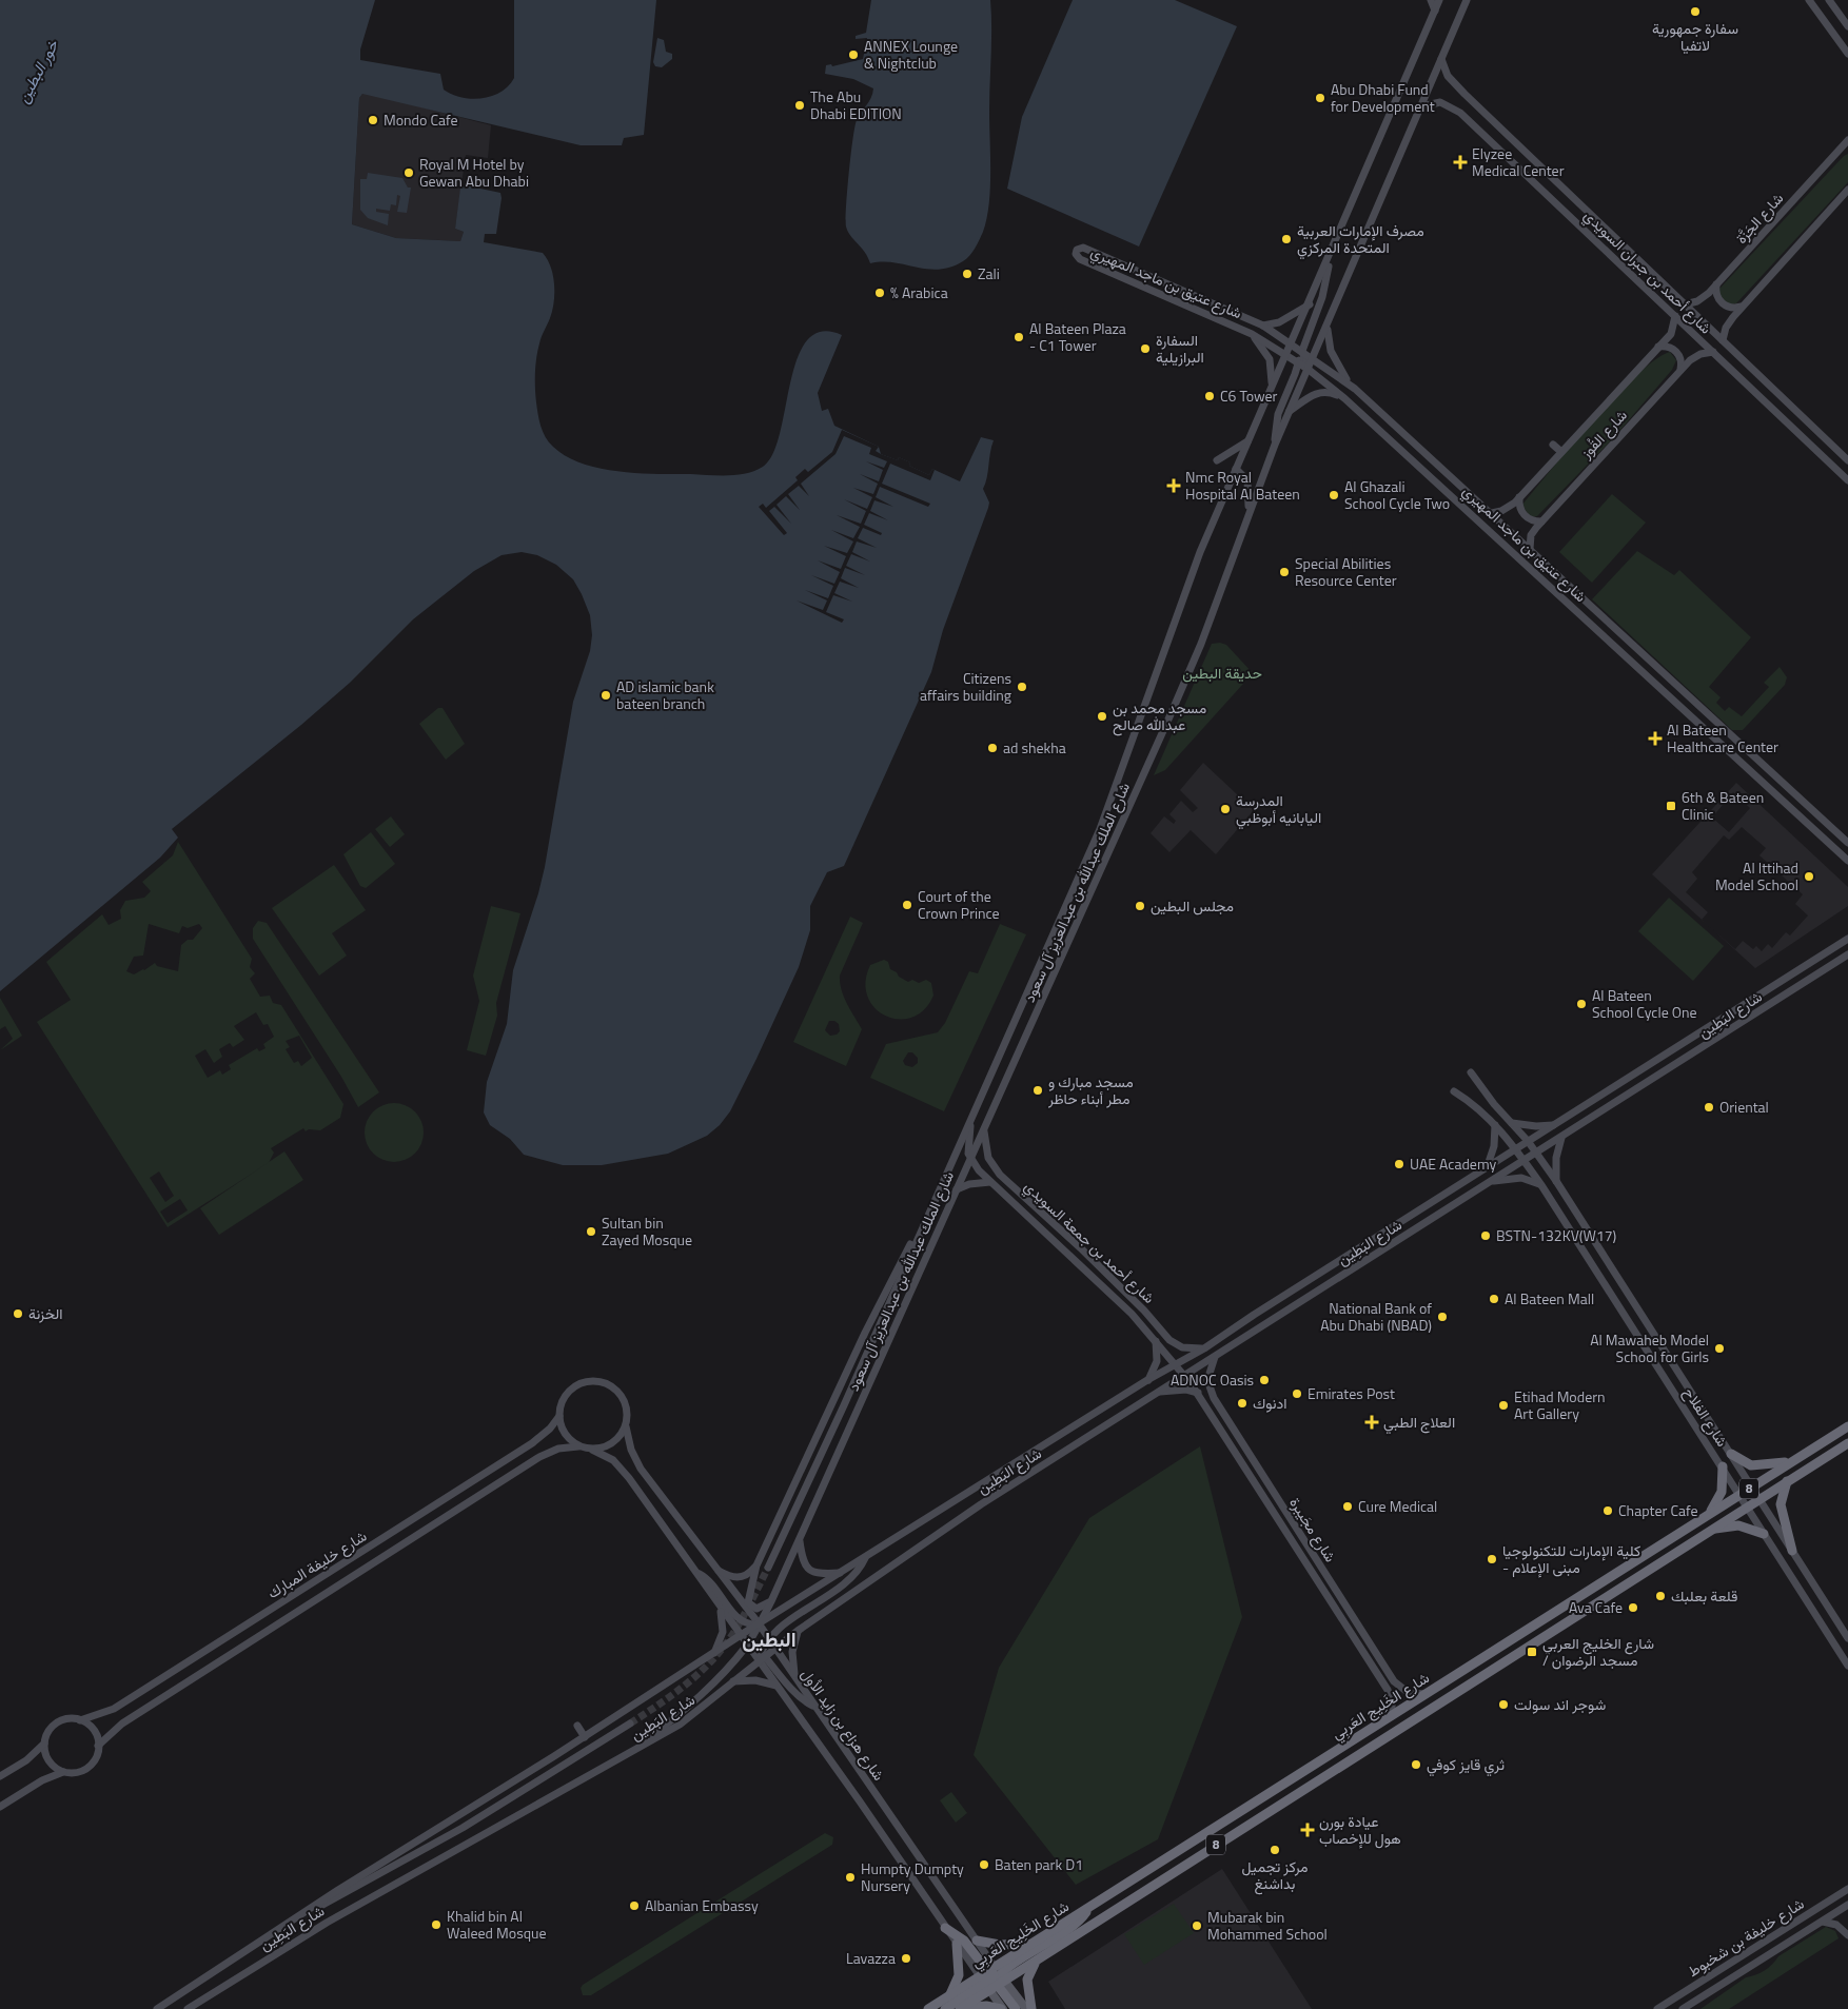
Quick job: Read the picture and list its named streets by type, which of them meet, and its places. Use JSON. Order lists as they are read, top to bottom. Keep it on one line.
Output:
{"streets":{"highway":["8","شارع الخَلِيج العَربِي"],"main road":["شارع الجَزَّة","شارع أحمد بن جبران السويدي","شارع عتيق بن ماجد المهيري","شارع القُوز","شارع الملك عبدالله بن عبدالعزيز آل سعود","شارع البَطِين","شارع أحمد بن جمعة السويدي","شارع الفلاح","شارع مجَيبرة","شارع خليفة المبارك","شارع هزاع بن زايد الأول","شارع خليفة بن شخبوط"]},"crossings":[["شارع الجَزَّة","شارع أحمد بن جبران السويدي"],["شارع أحمد بن جبران السويدي","شارع القُوز"],["شارع أحمد بن جبران السويدي","شارع الملك عبدالله بن عبدالعزيز آل سعود"],["شارع عتيق بن ماجد المهيري","شارع القُوز"],["شارع عتيق بن ماجد المهيري","شارع الملك عبدالله بن عبدالعزيز آل سعود"],["شارع الملك عبدالله بن عبدالعزيز آل سعود","شارع البَطِين"],["شارع الملك عبدالله بن عبدالعزيز آل سعود","شارع أحمد بن جمعة السويدي"],["شارع الملك عبدالله بن عبدالعزيز آل سعود","شارع هزاع بن زايد الأول"],["شارع البَطِين","شارع أحمد بن جمعة السويدي"],["شارع البَطِين","شارع الفلاح"],["شارع البَطِين","شارع مجَيبرة"],["شارع البَطِين","شارع هزاع بن زايد الأول"],["شارع أحمد بن جمعة السويدي","شارع مجَيبرة"],["شارع الفلاح","شارع الخَلِيج العَربِي"],["شارع مجَيبرة","شارع الخَلِيج العَربِي"],["شارع خليفة المبارك","شارع هزاع بن زايد الأول"],["شارع الخَلِيج العَربِي","شارع هزاع بن زايد الأول"]],"districts":["البطين"],"water":["خور البطين"],"parks":["حديقة البطين"],"places":{"other":["سفارة جمهورية لاتفيا","ANNEX Lounge & Nightclub","Abu Dhabi Fund for Development","The Abu Dhabi EDITION","Mondo Cafe","Royal M Hotel by Gewan Abu Dhabi","مصرف الإمارات العربية المتحدة المركزي","Zali","% Arabica","Al Bateen Plaza - C1 Tower","السفارة البرازيلية","C6 Tower","Al Ghazali School Cycle Two","Special Abilities Resource Center","Citizens affairs building","AD islamic bank bateen branch","مسجد محمد بن عبدالله صالح","ad shekha","المدرسة اليابانيه أبوظبي","Al Ittihad Model School","Court of the Crown Prince","مجلس البطين","Al Bateen School Cycle One","مسجد مبارك و مطر أبناء حاظر","Oriental","UAE Academy","Sultan bin Zayed Mosque","BSTN-132KV(W17)","Al Bateen Mall","الخزنة","National Bank of Abu Dhabi (NBAD)","Al Mawaheb Model School for Girls","ADNOC Oasis","Emirates Post","ادنوك","Etihad Modern Art Gallery","Cure Medical","Chapter Cafe","كلية الإمارات للتكنولوجيا - مبنى الإعلام","قلعة بعلبك","Ava Cafe","شوجر اند سولت","ثري قايز كوفي","مركز تجميل بداشنغ","Baten park D1","Humpty Dumpty Nursery","Albanian Embassy","Khalid bin Al Waleed Mosque","Mubarak bin Mohammed School","Lavazza"],"health":["Elyzee Medical Center","Nmc Royal Hospital Al Bateen","Al Bateen Healthcare Center","العلاج الطبي","عيادة بورن هول للإخصاب"],"transit":["6th & Bateen Clinic","شارع الخليج العربي / مسجد الرضوان"]}}
